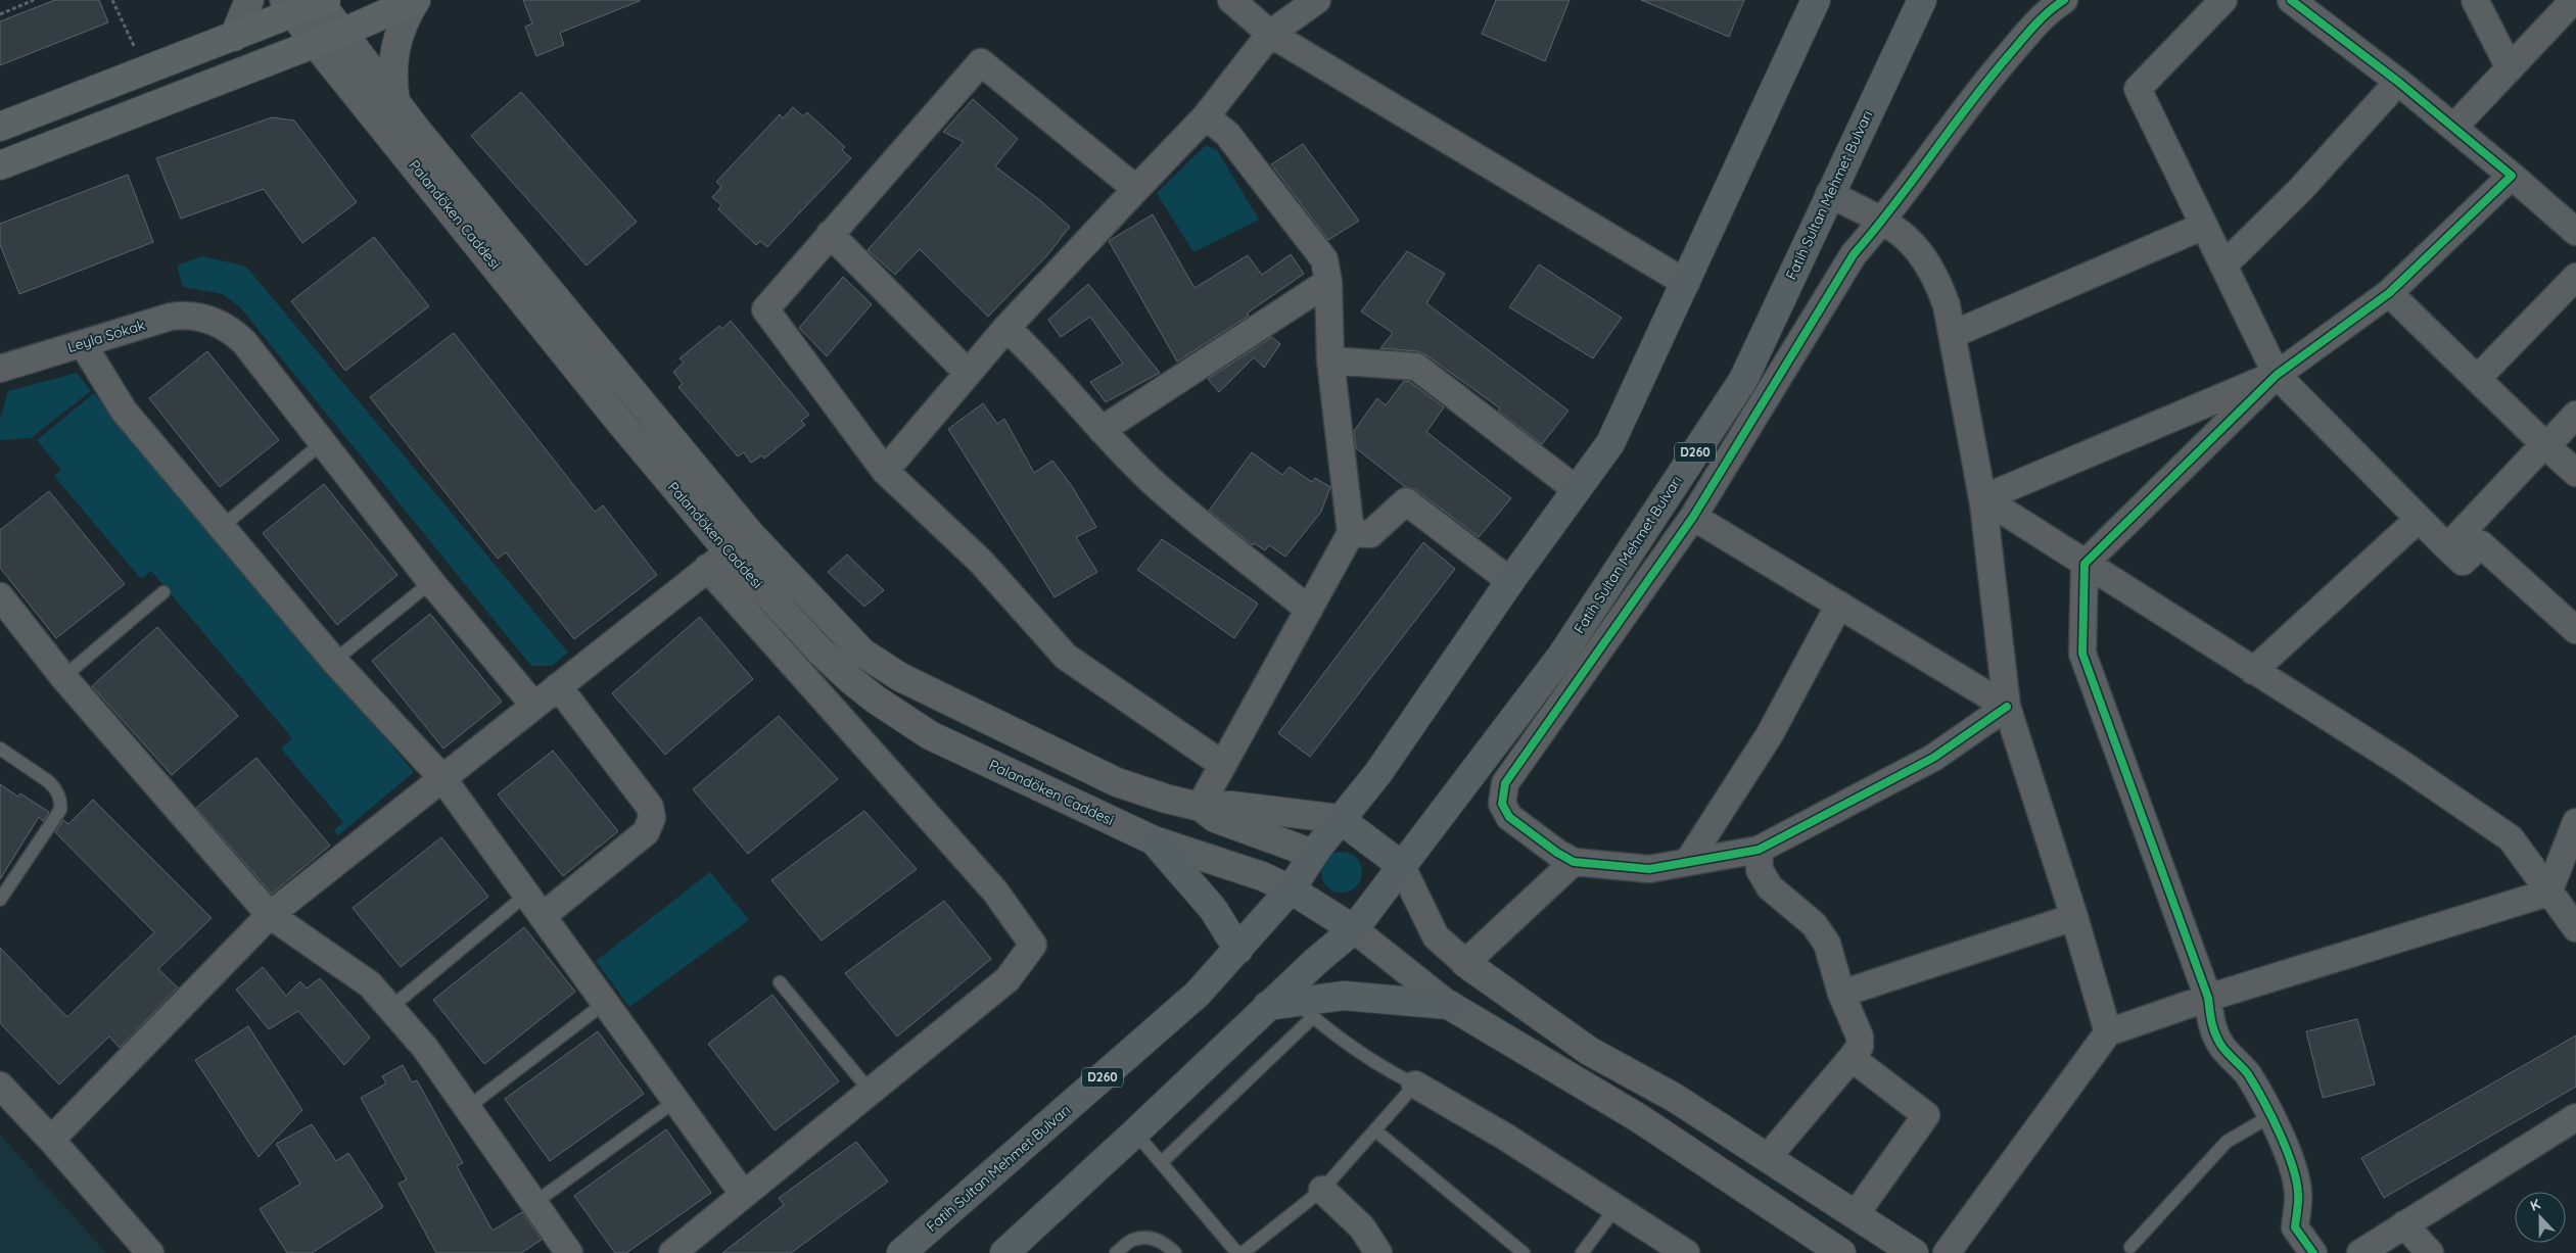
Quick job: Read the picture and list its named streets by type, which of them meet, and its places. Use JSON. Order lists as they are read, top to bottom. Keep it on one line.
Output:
{"streets":{"highway":["Fatih Sultan Mehmet Bulvarı","D260"],"street":["Palandöken Caddesi","Leyla Sokak"]},"crossings":[["Fatih Sultan Mehmet Bulvarı","Palandöken Caddesi"],["Fatih Sultan Mehmet Bulvarı","D260"],["Palandöken Caddesi","D260"]],"north":"top"}
